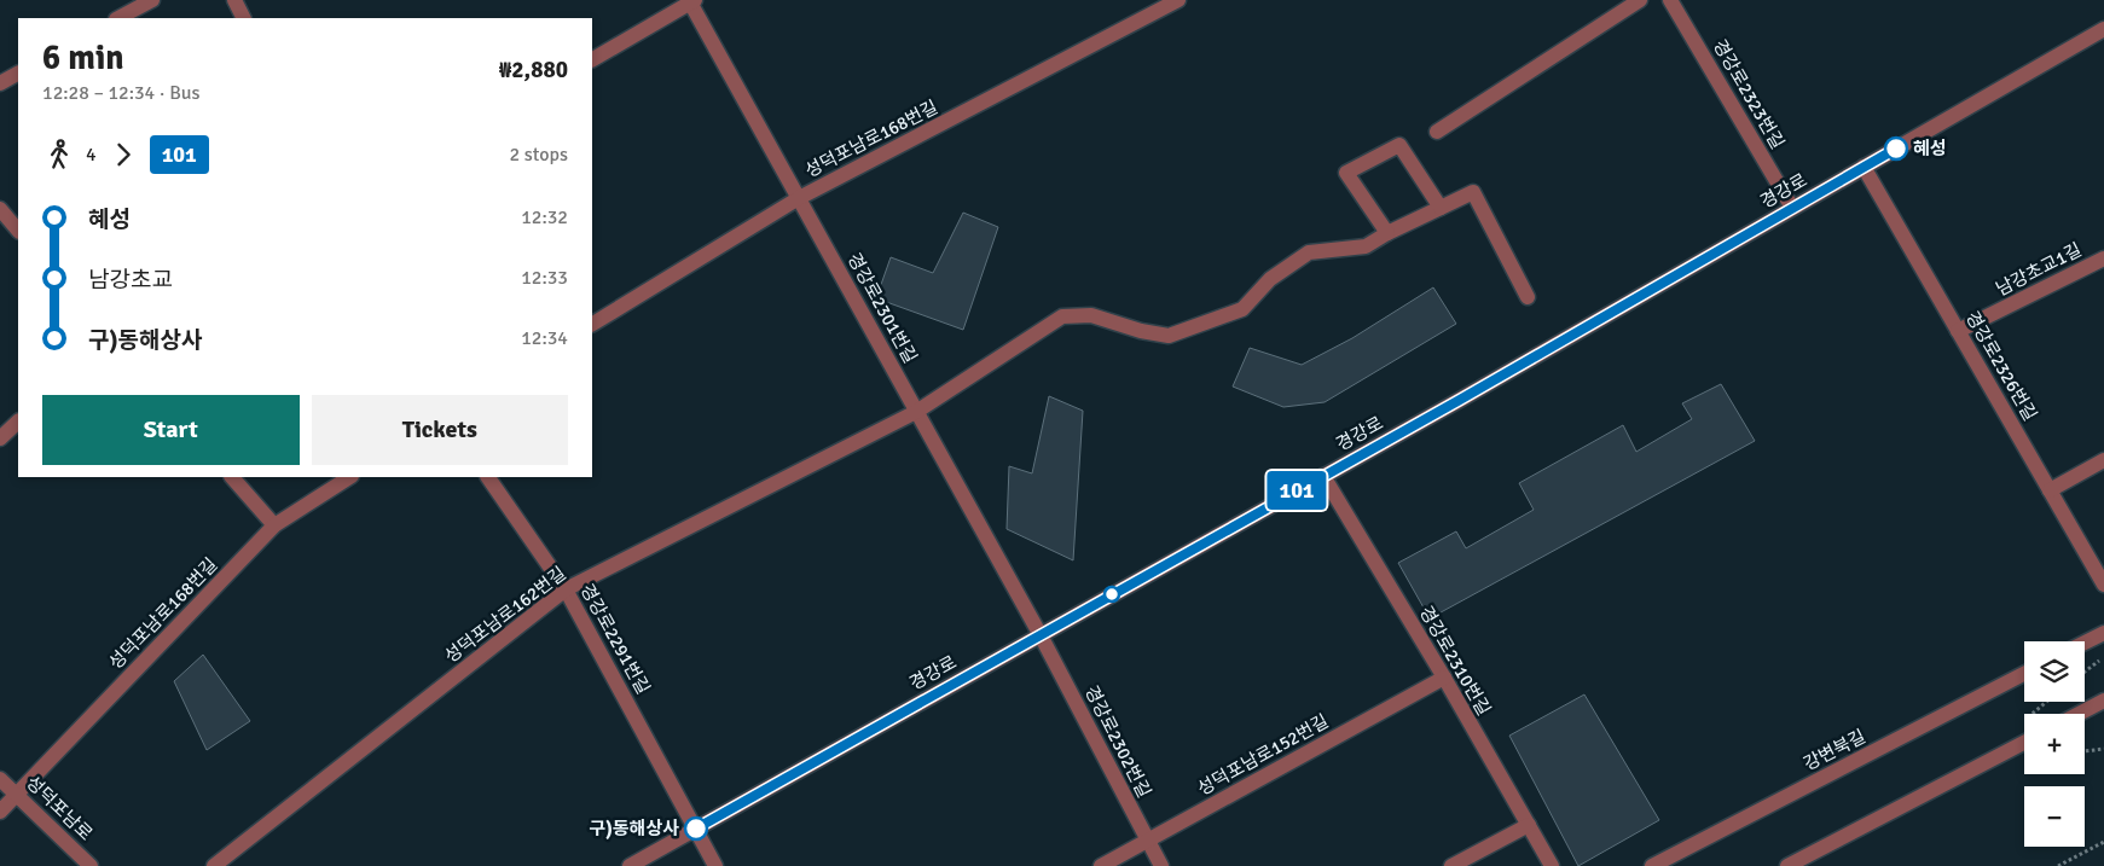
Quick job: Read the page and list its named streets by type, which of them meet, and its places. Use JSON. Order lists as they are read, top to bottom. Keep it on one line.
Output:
{"streets":{"street":["경강로2323번길","성덕포남로168번길","경강로","남강초교1길","경강로2301번길","경강로2326번길","성덕포남로162번길","경강로2291번길","경강로2310번길","경강로2302번길","강변북길","성덕포남로152번길","성덕포남로"]},"crossings":[["경강로2323번길","경강로"],["성덕포남로168번길","경강로2301번길"],["성덕포남로168번길","성덕포남로"],["경강로","경강로2301번길"],["경강로","경강로2326번길"],["경강로","경강로2291번길"],["경강로","경강로2310번길"],["경강로","경강로2302번길"],["남강초교1길","경강로2326번길"],["경강로2301번길","성덕포남로162번길"],["경강로2301번길","경강로2302번길"],["성덕포남로162번길","경강로2291번길"],["경강로2310번길","성덕포남로152번길"],["경강로2302번길","성덕포남로152번길"]],"places":["혜성","구)동해상사"],"lines":["bus line 101"],"page":{"on_map":"101","heading":["6 min","12:28 – 12:34 · Bus","₩2,880"],"legs":["4","101","2 stops"],"list":[{"name":"혜성","value":"12:32"},{"name":"남강초교","value":"12:33"},{"name":"구)동해상사","value":"12:34"}],"buttons":["Start","Tickets"],"map_buttons":["+","−"]}}
